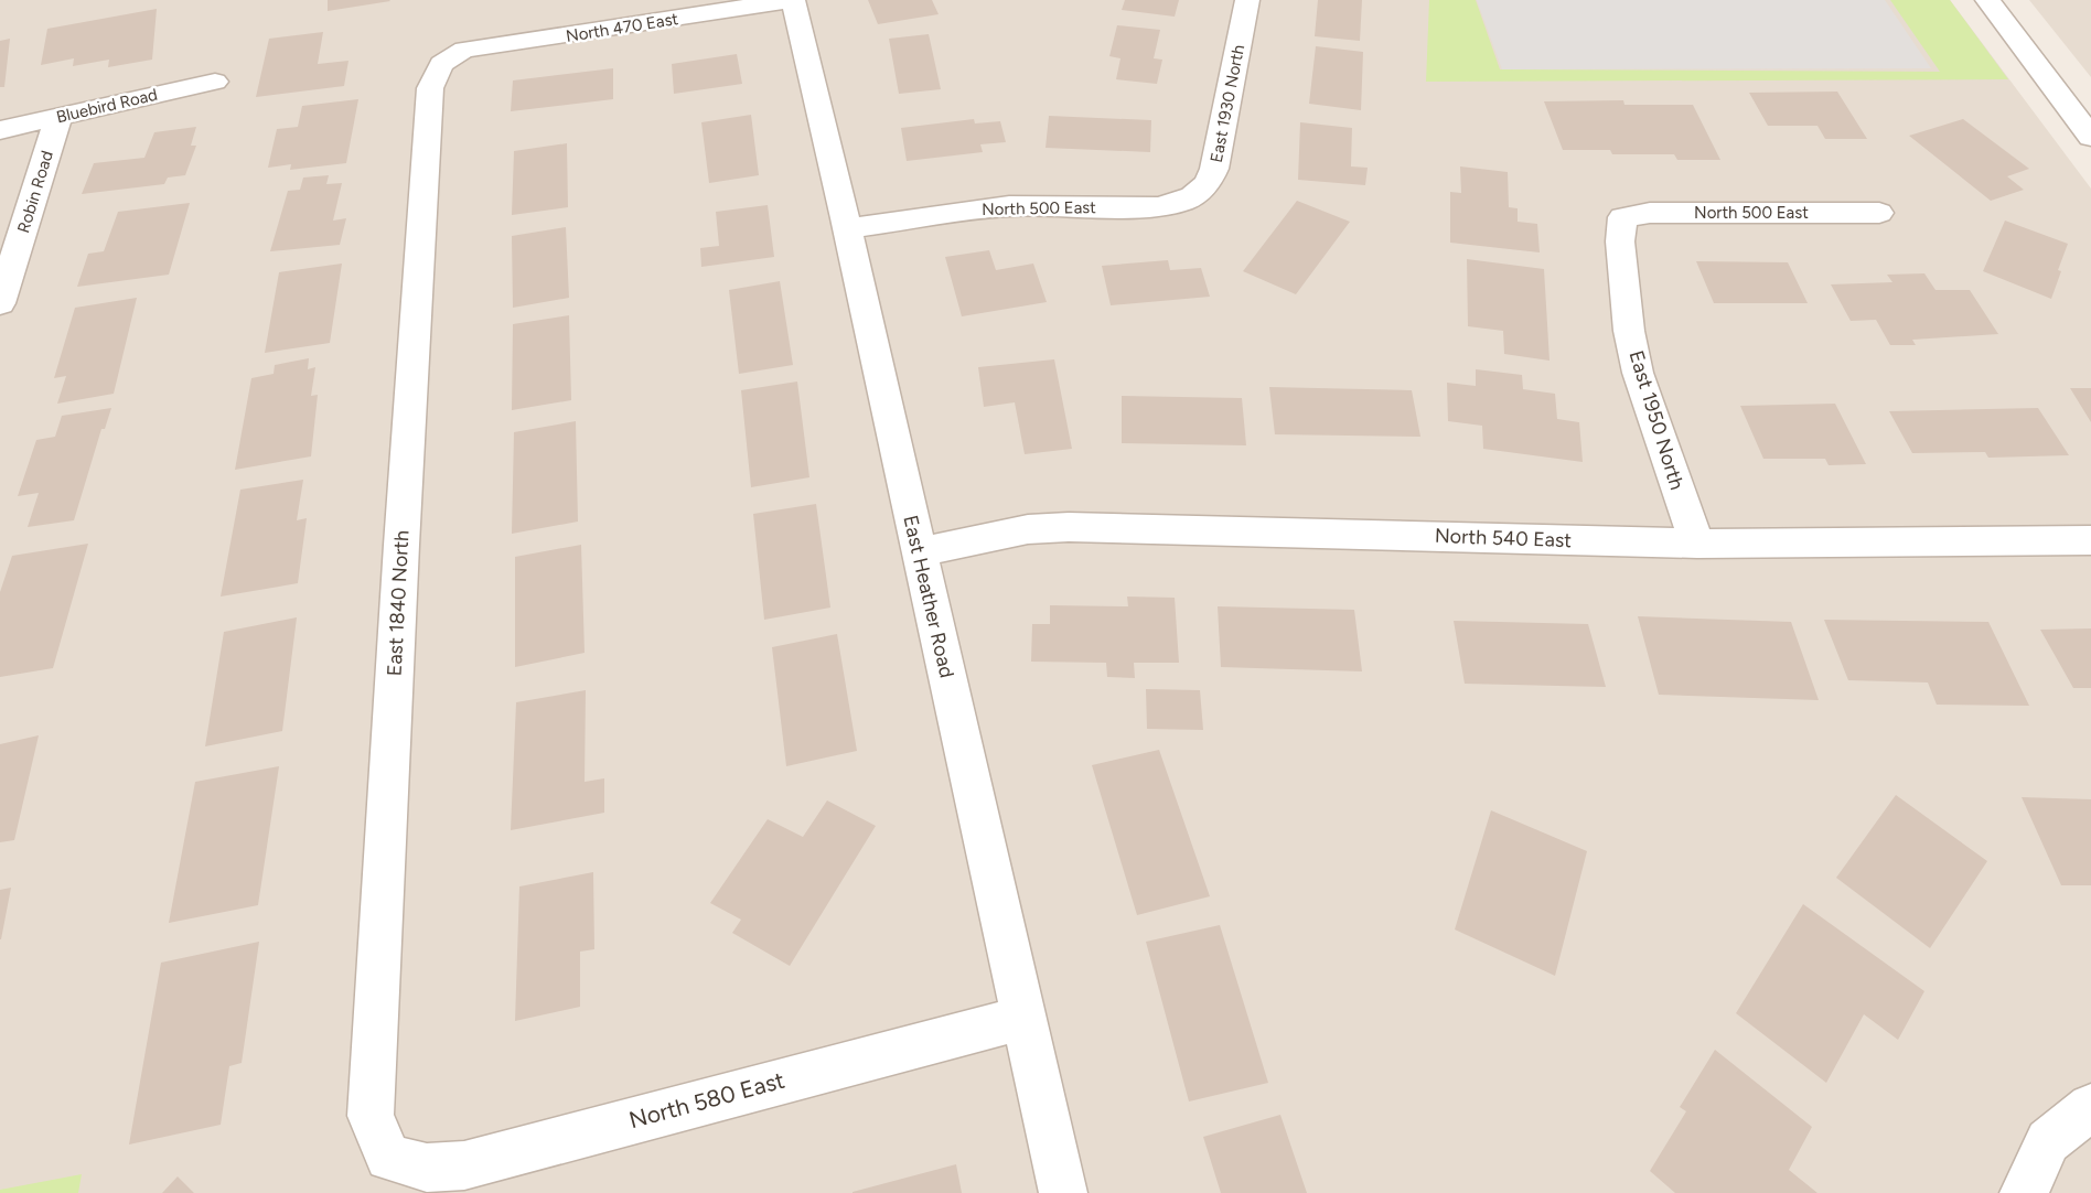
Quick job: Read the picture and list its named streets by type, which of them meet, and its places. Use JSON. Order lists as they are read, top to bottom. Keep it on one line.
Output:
{"streets":{"street":["North 470 East","East 1930 North","Bluebird Road","Robin Road","North 500 East","East 1950 North","North 540 East","East Heather Road","East 1840 North","North 580 East"]},"crossings":[["North 470 East","East Heather Road"],["North 470 East","East 1840 North"],["East 1930 North","North 500 East"],["Bluebird Road","Robin Road"],["North 500 East","East 1950 North"],["North 500 East","East Heather Road"],["East 1950 North","North 540 East"],["North 540 East","East Heather Road"],["East Heather Road","North 580 East"],["East 1840 North","North 580 East"]]}
